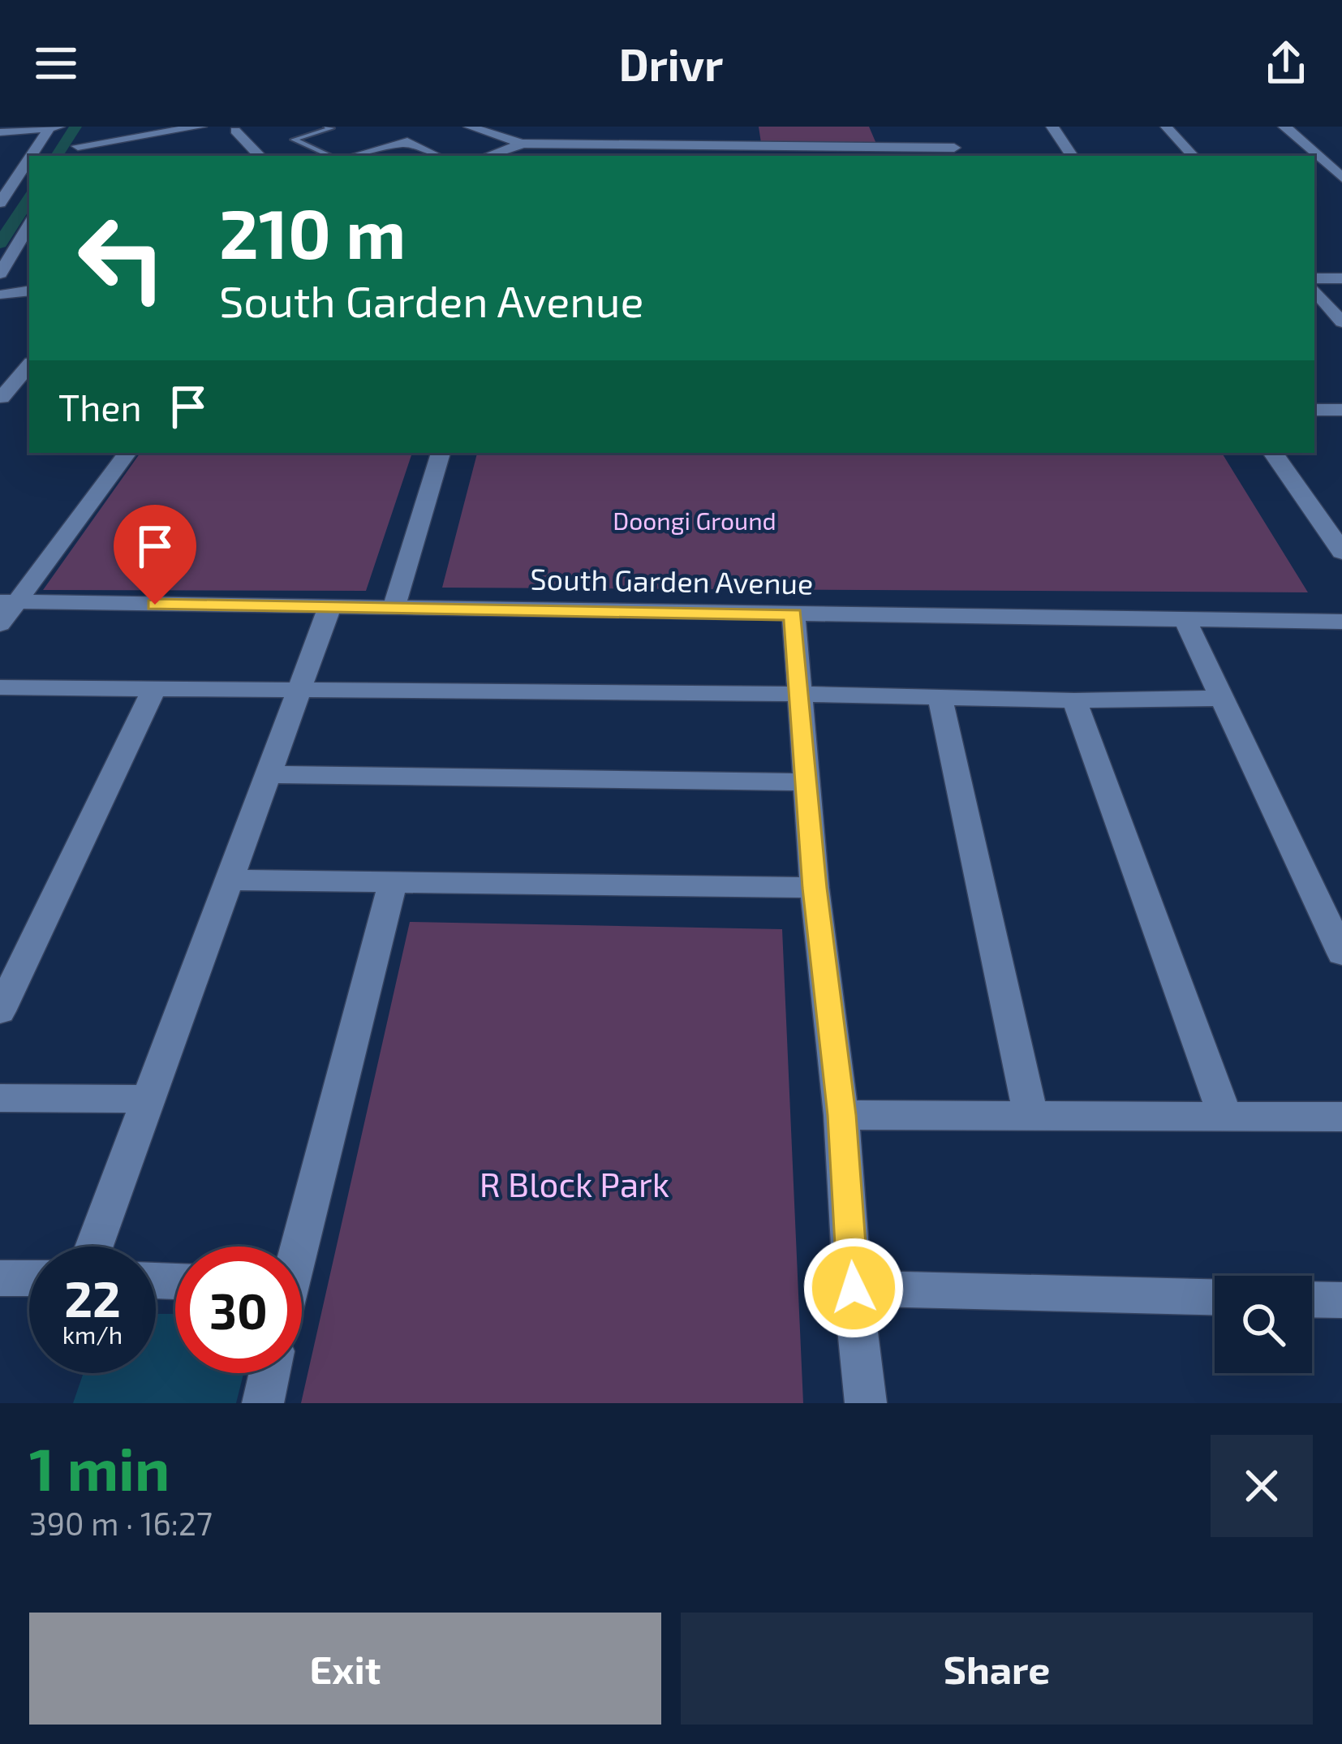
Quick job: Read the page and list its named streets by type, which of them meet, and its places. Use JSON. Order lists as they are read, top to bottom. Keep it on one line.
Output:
{"streets":{"street":["South Garden Avenue"]},"parks":["Doongi Ground","R Block Park"],"page":{"header":"Drivr","turn":["210 m","South Garden Avenue"],"then":"Then","speed":"22 km/h","limit":"30","heading":["1 min","390 m · 16:27"],"buttons":["Exit","Share"]}}
